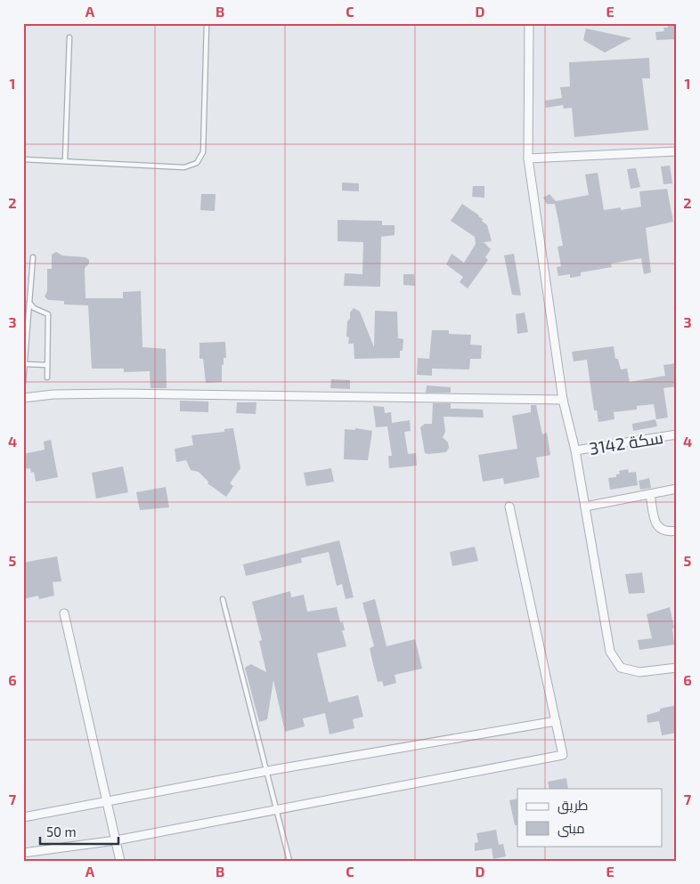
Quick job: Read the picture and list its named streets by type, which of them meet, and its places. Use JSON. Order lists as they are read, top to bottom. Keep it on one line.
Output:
{"streets":{"street":["سكة 3142"]},"legend":["طريق","مبنى"],"scale_bar":"50 m","grid":{"columns":["A","B","C","D","E"],"rows":["1","2","3","4","5","6","7"]}}
